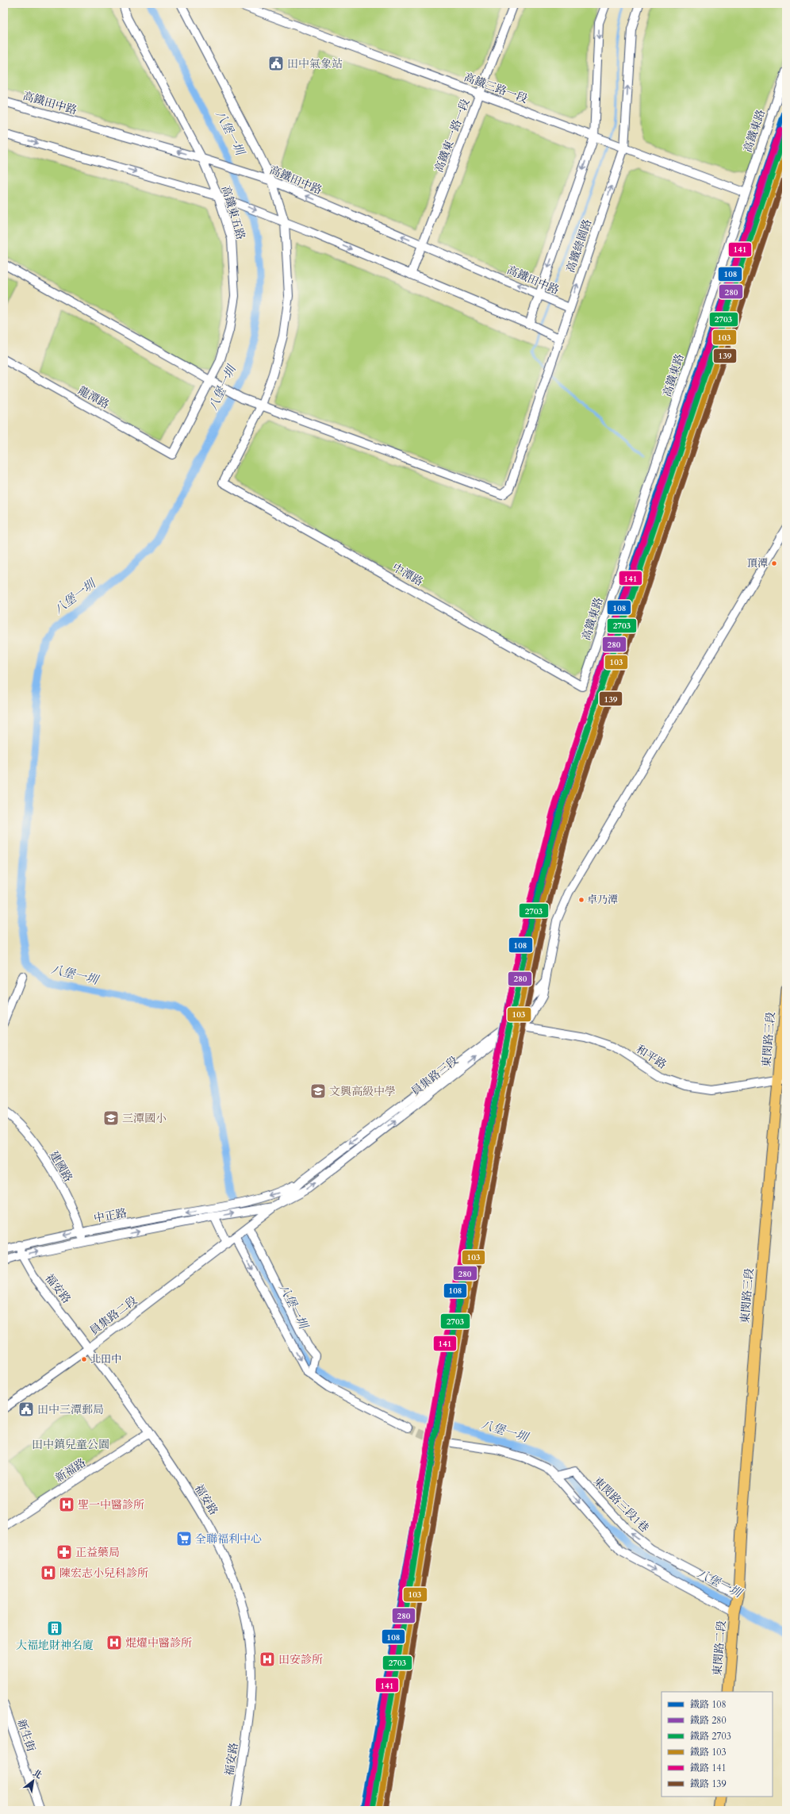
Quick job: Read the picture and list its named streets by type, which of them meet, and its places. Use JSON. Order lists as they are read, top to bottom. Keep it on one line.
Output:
{"streets":{"main road":["東閔路三段","東閔路二段"],"street":["高鐵三路一段","高鐵田中路","高鐵東路","高鐵東一路一段","高鐵東五路","高鐵綠園路","龍潭路","中潭路","和平路","員集路三段","建國路","中正路","福安路","員集路二段","新福路","東閔路三段1巷","新生街"]},"crossings":[["高鐵三路一段","高鐵東路"],["高鐵三路一段","高鐵東一路一段"],["高鐵三路一段","高鐵綠園路"],["高鐵田中路","高鐵東一路一段"],["高鐵田中路","高鐵東五路"],["高鐵田中路","高鐵綠園路"],["高鐵東路","中潭路"],["高鐵東五路","龍潭路"],["高鐵綠園路","中潭路"],["東閔路三段","和平路"],["東閔路三段","東閔路三段1巷"],["東閔路三段","東閔路二段"],["和平路","員集路三段"],["員集路三段","中正路"],["建國路","中正路"],["中正路","福安路"],["福安路","員集路二段"],["福安路","新福路"],["東閔路三段1巷","東閔路二段"]],"water":["八堡一圳"],"parks":["田中鎮兒童公園"],"places":{"public building":["田中氣象站","田中三潭郵局"],"other":["頂潭","卓乃潭","北田中"],"school or university":["文興高級中學","三潭國小"],"hospital":["聖一中醫診所","陳宏志小兒科診所","焜燿中醫診所","田安診所"],"supermarket":["全聯福利中心"],"pharmacy":["正益藥局"],"building":["大福地財神名廈"]},"lines":["rail line 108","rail line 280","rail line 141","rail line 2703","rail line 103","rail line 139"],"legend":["鐵路 108","鐵路 280","鐵路 2703","鐵路 103","鐵路 141","鐵路 139"],"north":"top right"}
